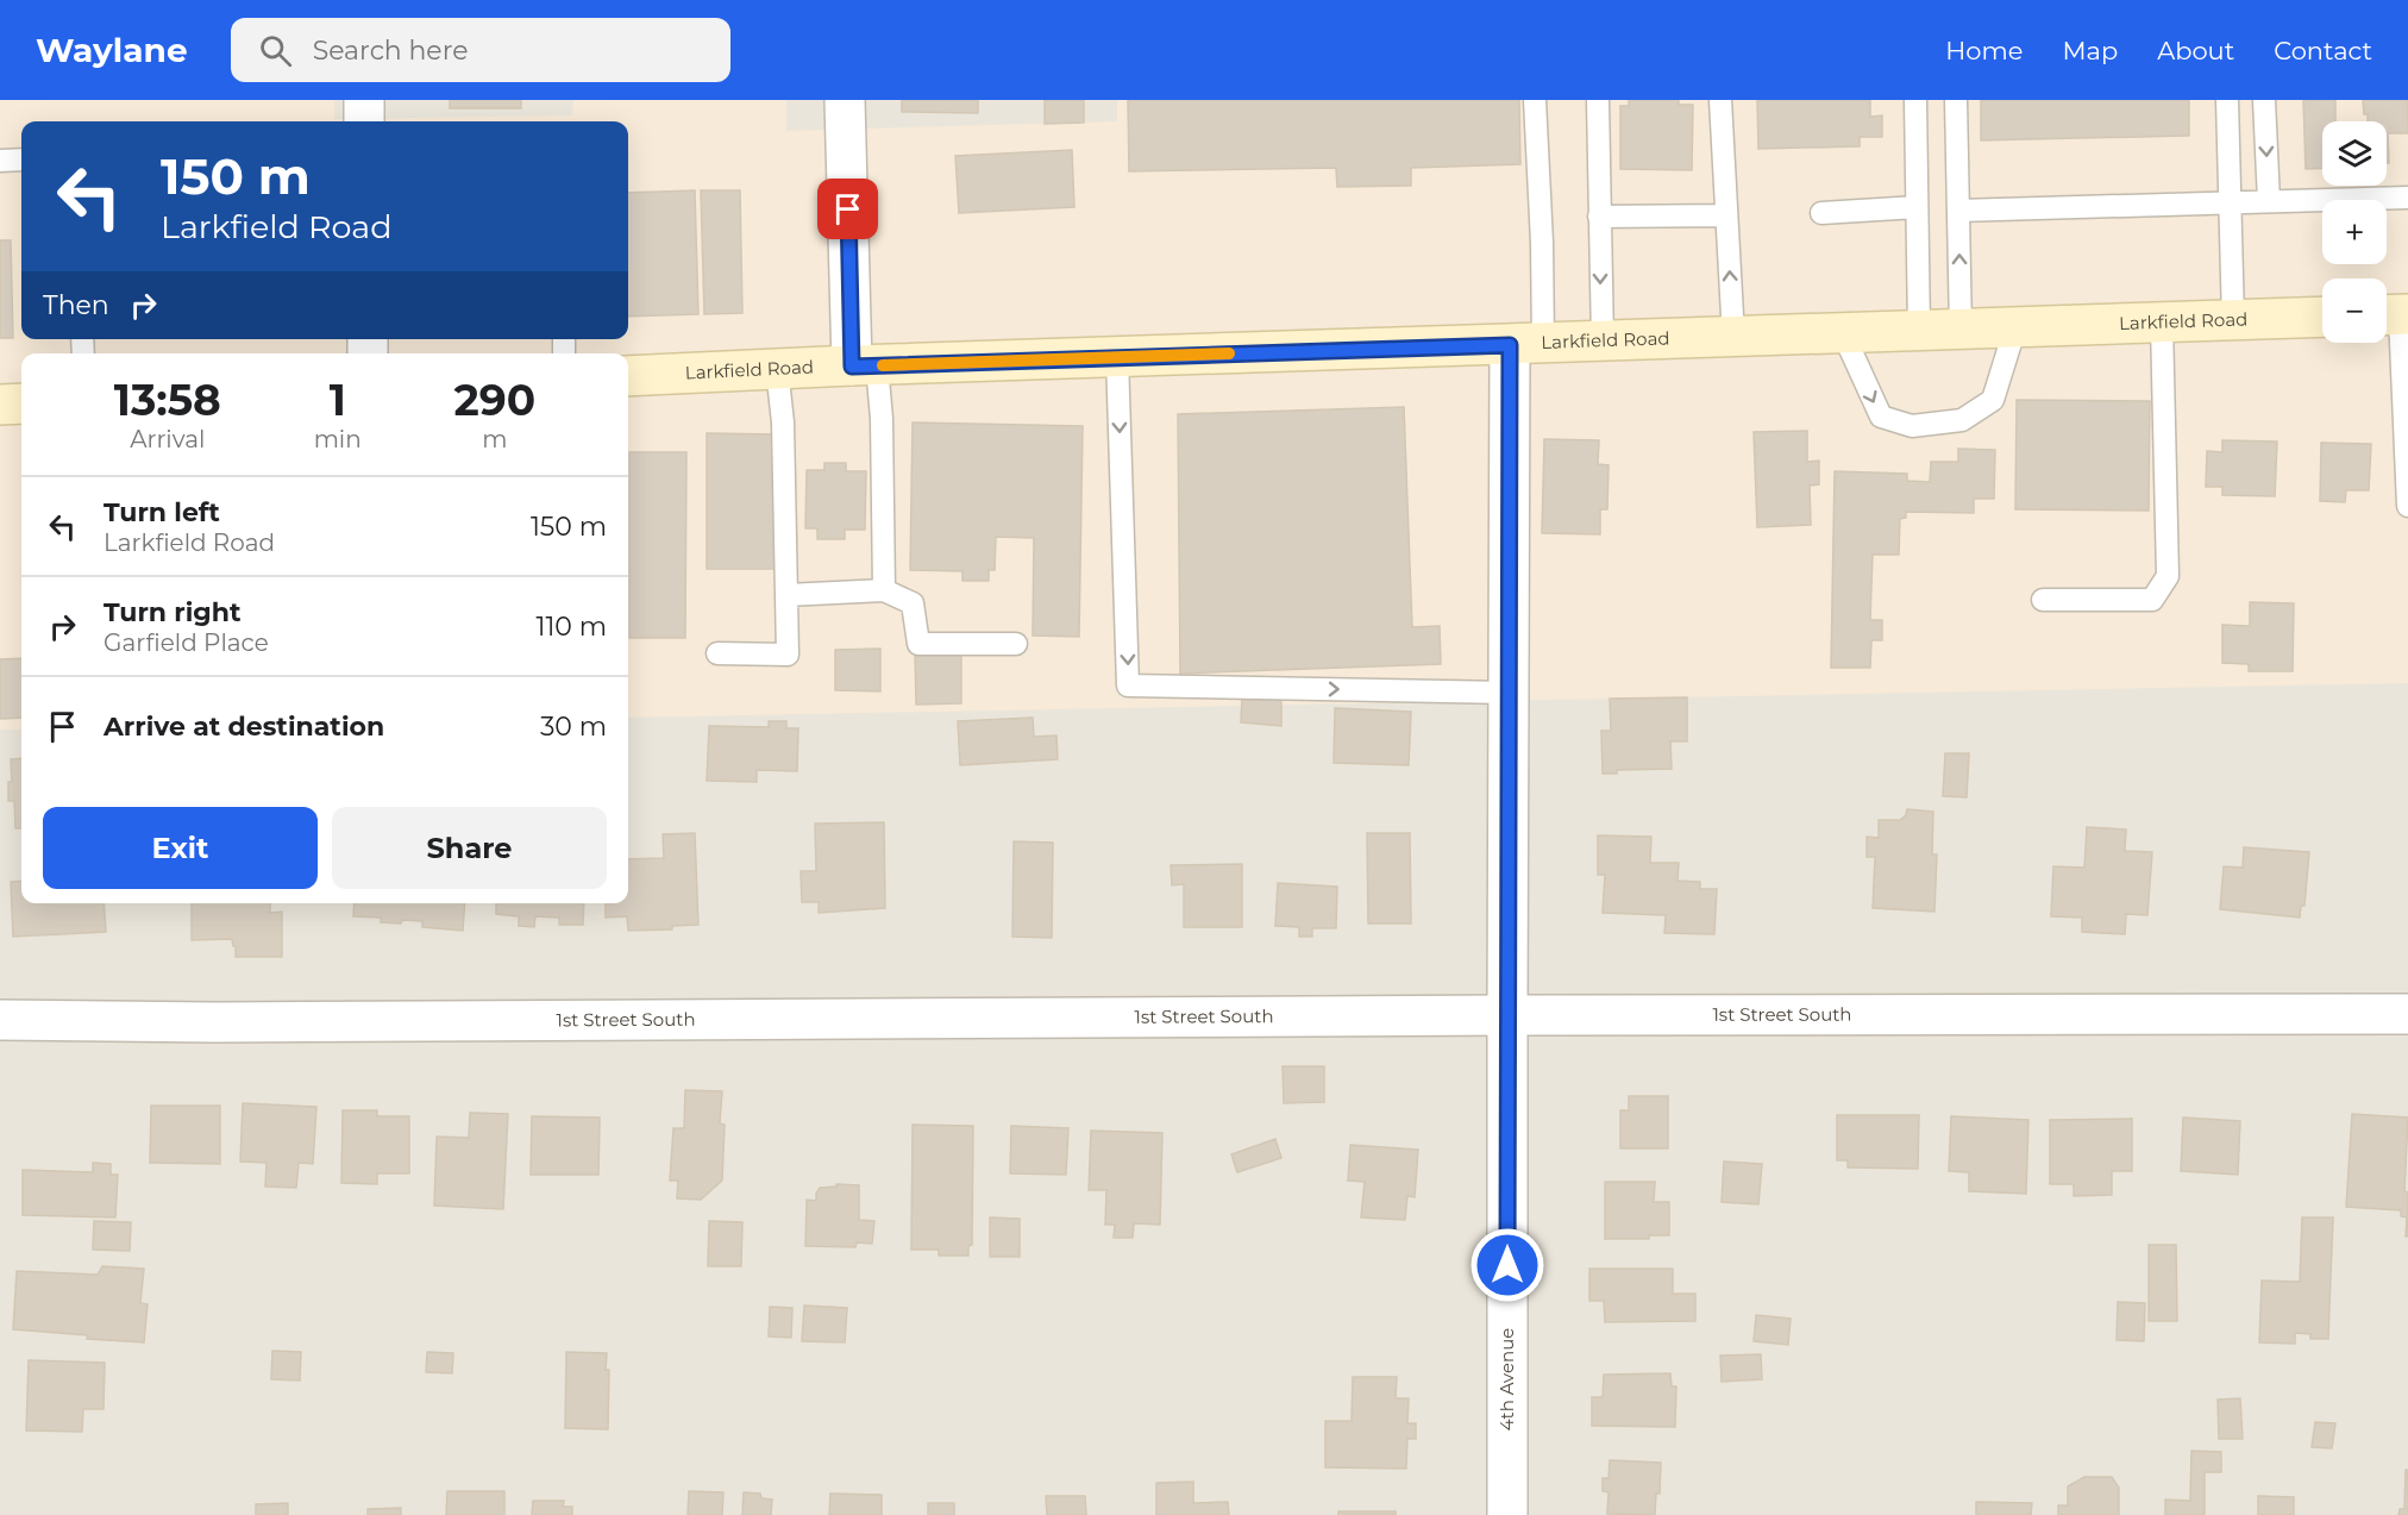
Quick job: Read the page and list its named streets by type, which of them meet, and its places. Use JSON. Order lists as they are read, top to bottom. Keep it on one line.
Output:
{"streets":{"main road":["Larkfield Road"],"street":["1st Street South","4th Avenue"]},"crossings":[["Larkfield Road","4th Avenue"],["1st Street South","4th Avenue"]],"page":{"header":"Waylane","search":"Search here","nav":["Home","Map","About","Contact"],"map_buttons":["+","−"],"turn":["150 m","Larkfield Road"],"then":"Then","eta":["13:58","Arrival","1","min","290","m"],"list":[{"name":"Turn left","note":"Larkfield Road","value":"150 m"},{"name":"Turn right","note":"Garfield Place","value":"110 m"},{"name":"Arrive at destination","value":"30 m"}],"buttons":["Exit","Share"]}}
